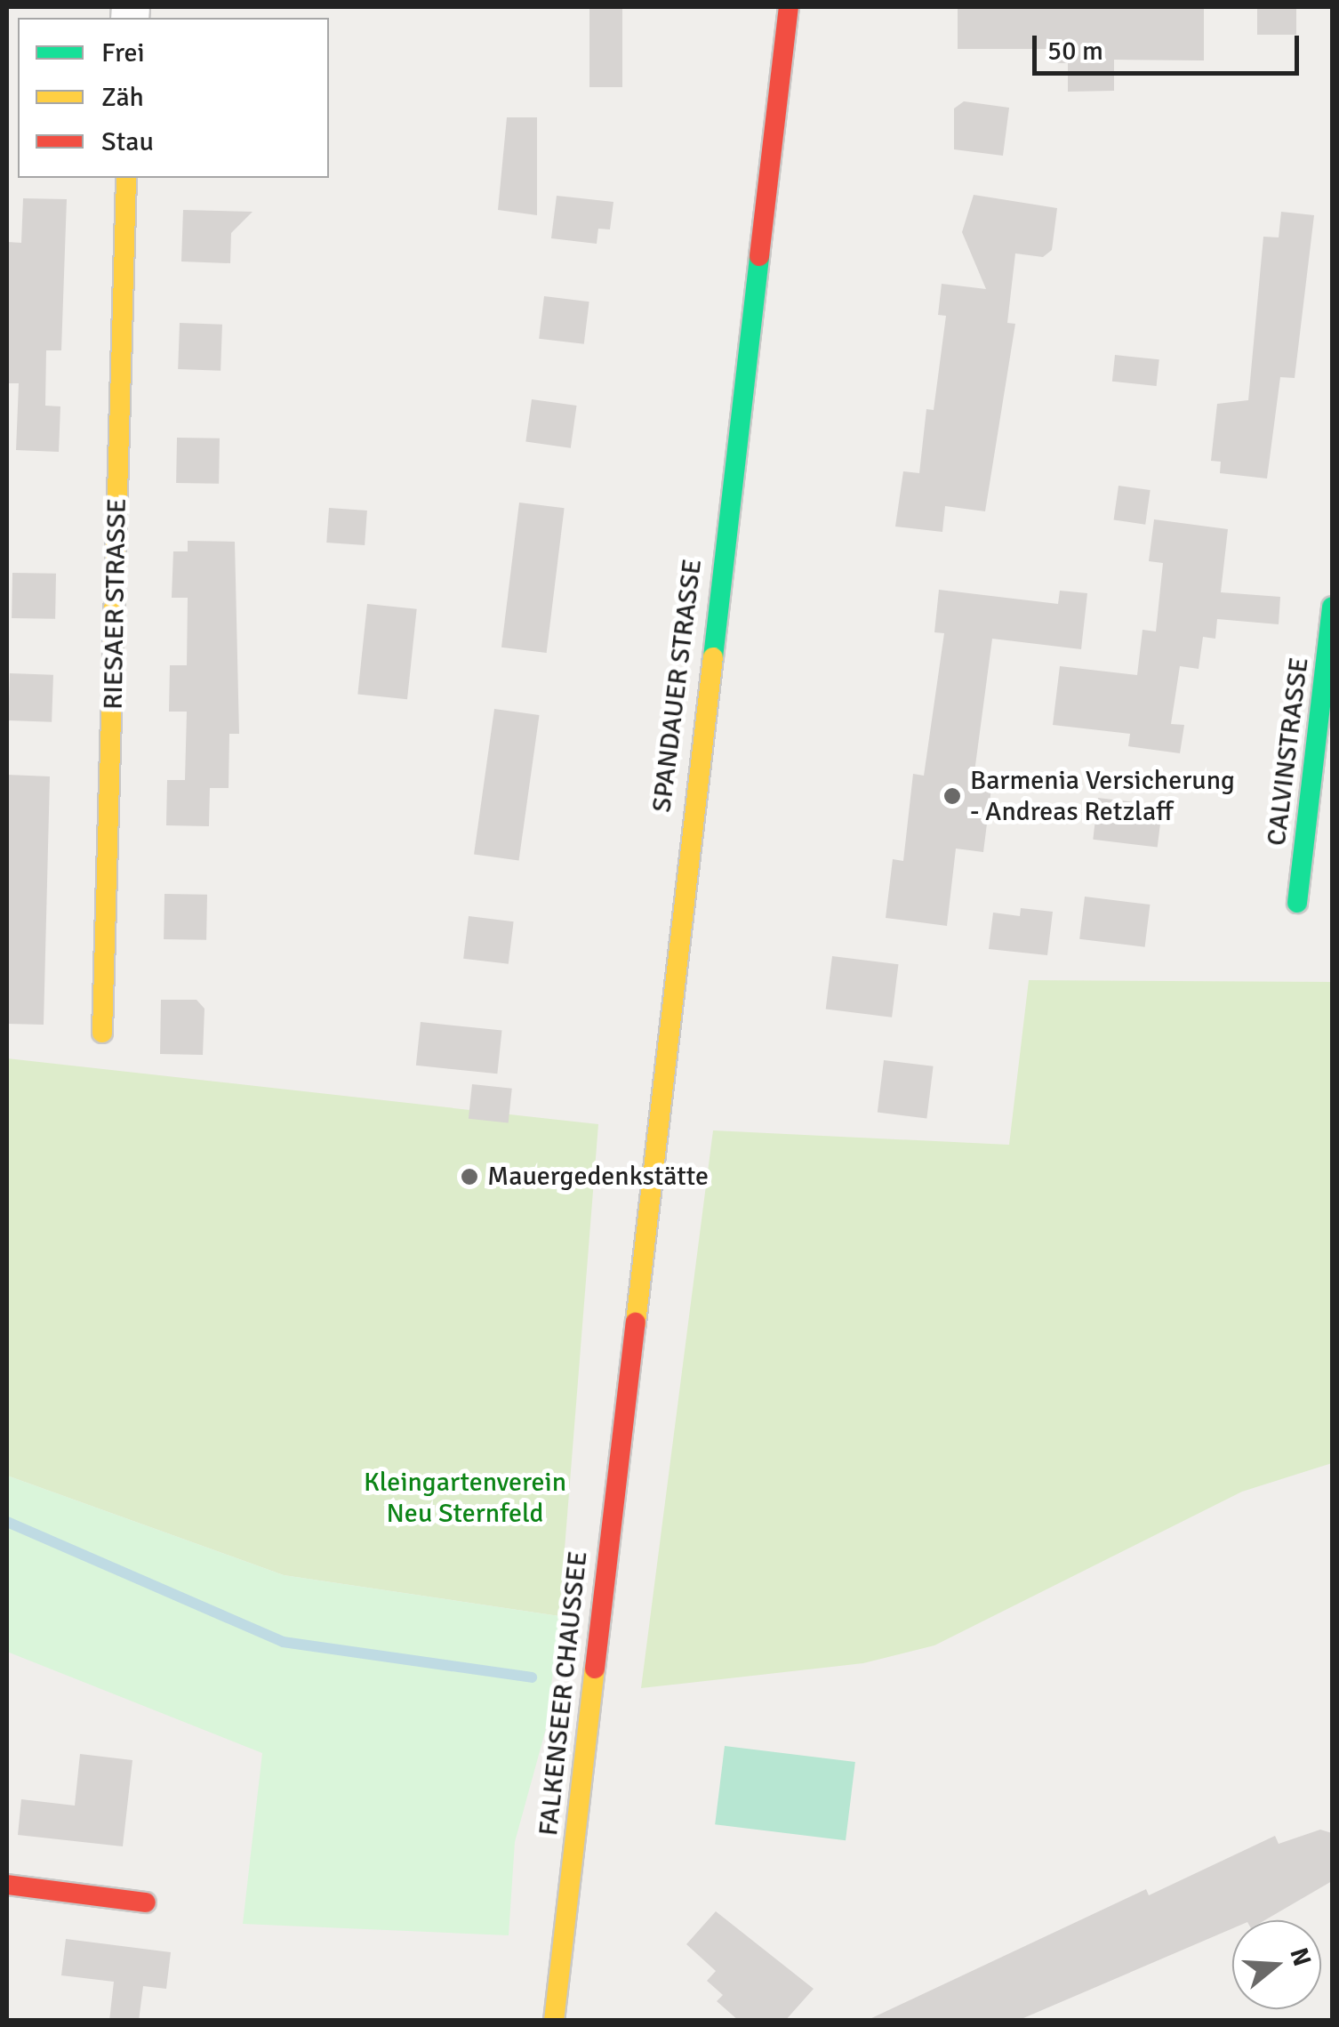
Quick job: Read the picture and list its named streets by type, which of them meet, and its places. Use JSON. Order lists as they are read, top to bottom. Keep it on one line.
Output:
{"streets":{"main road":["RIESAER STRASSE","SPANDAUER STRASSE","CALVINSTRASSE","FALKENSEER CHAUSSEE"]},"crossings":[["SPANDAUER STRASSE","FALKENSEER CHAUSSEE"]],"parks":["Kleingartenverein Neu Sternfeld"],"places":["Barmenia Versicherung - Andreas Retzlaff","Mauergedenkstätte"],"legend":["Frei","Zäh","Stau"],"scale_bar":"50 m","north":"right"}
